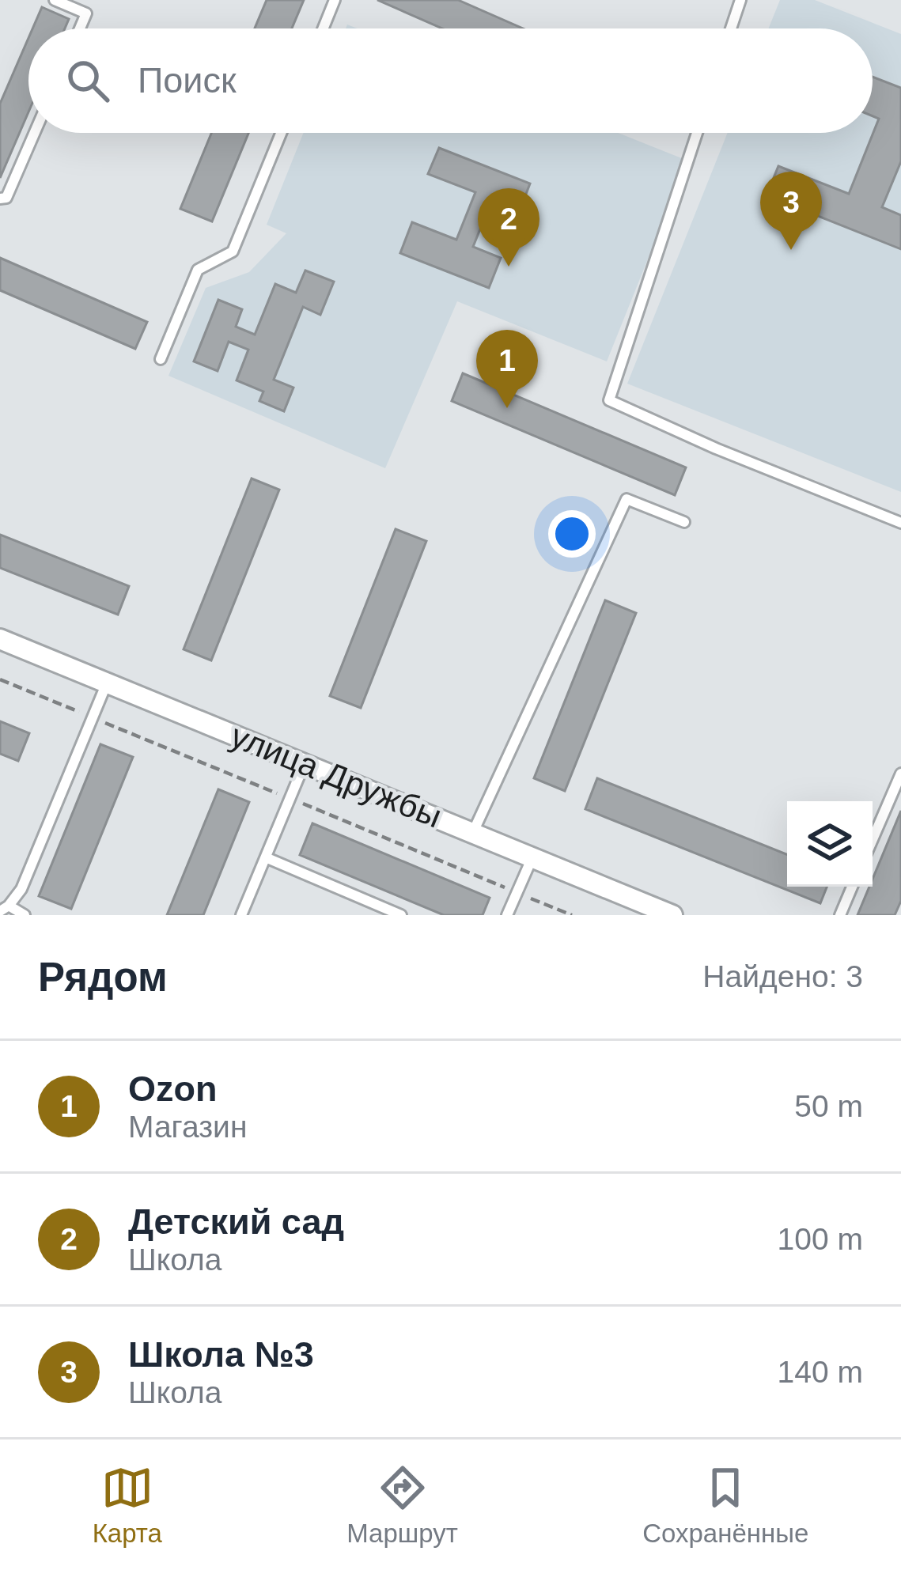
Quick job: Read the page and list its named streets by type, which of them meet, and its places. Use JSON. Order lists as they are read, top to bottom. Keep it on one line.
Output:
{"streets":{"street":["улица Дружбы"]},"page":{"search":"Поиск","pins":["3","2","1"],"heading":["Рядом","Найдено: 3"],"list":[{"mark":"1","name":"Ozon","note":"Магазин","value":"50 m"},{"mark":"2","name":"Детский сад","note":"Школа","value":"100 m"},{"mark":"3","name":"Школа №3","note":"Школа","value":"140 m"}],"nav":["Карта","Маршрут","Сохранённые"]}}
